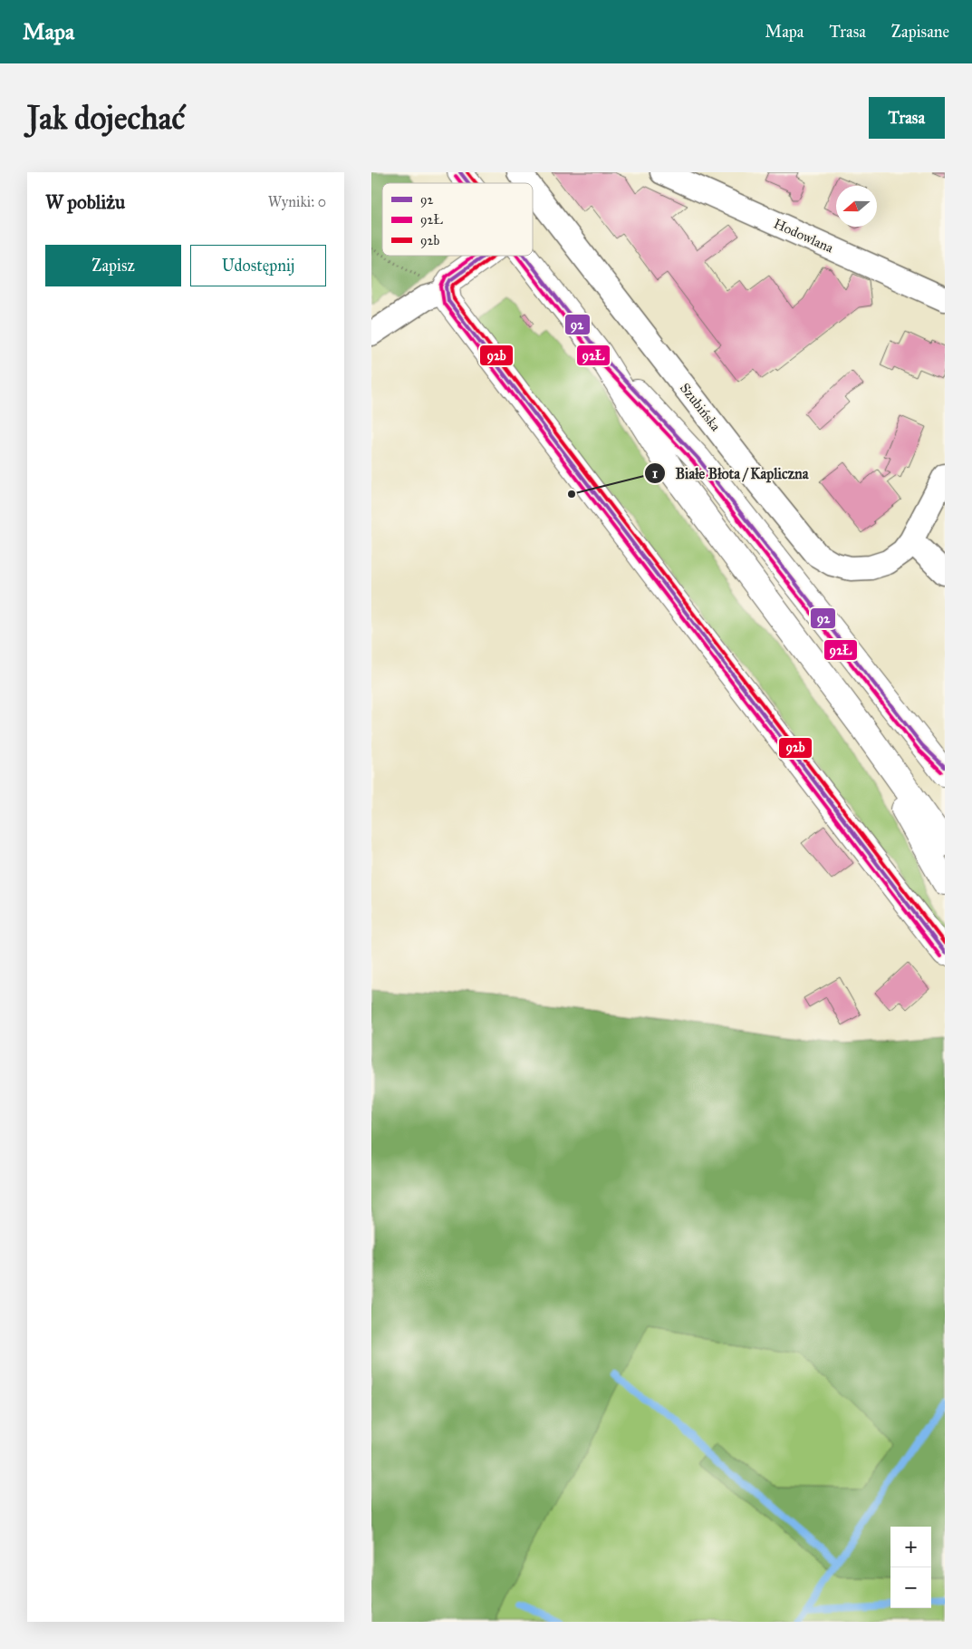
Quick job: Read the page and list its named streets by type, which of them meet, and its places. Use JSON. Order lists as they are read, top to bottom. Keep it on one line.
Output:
{"streets":{"street":["Hodowlana","Szubińska"]},"places":["Białe Błota / Kapliczna"],"lines":["transit line 92","transit line 92b","transit line 92Ł"],"legend":["92","92Ł","92b"],"north":"left","page":{"header":"Mapa","nav":["Mapa","Trasa","Zapisane"],"buttons":["Trasa",["Zapisz","Udostępnij"]],"title":"Jak dojechać","heading":["W pobliżu","Wyniki: 0"],"map_buttons":["+","−"]}}
